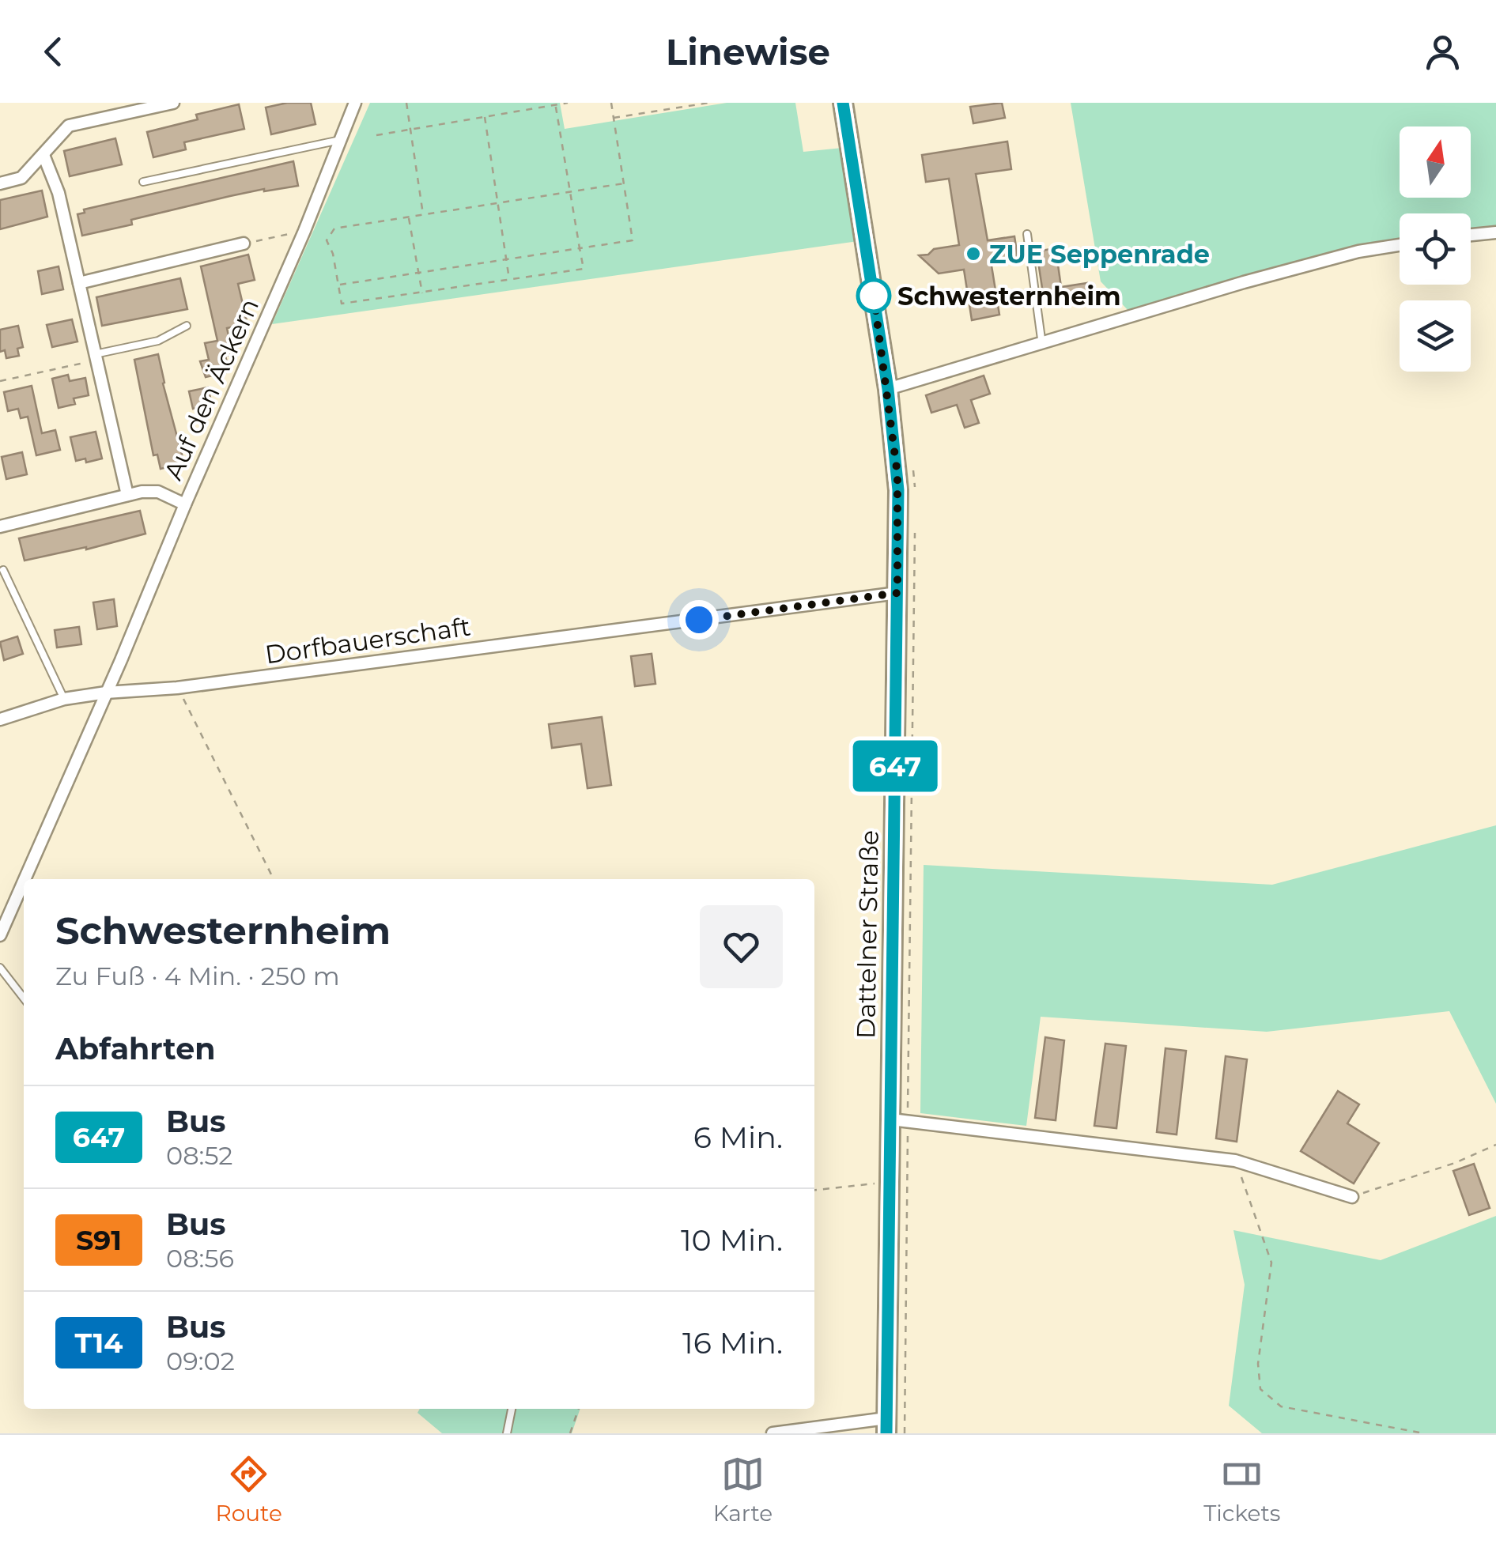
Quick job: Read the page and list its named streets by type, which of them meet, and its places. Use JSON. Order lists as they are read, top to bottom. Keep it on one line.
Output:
{"streets":{"main road":["Dattelner Straße"],"street":["Auf den Äckern","Dorfbauerschaft"]},"crossings":[["Auf den Äckern","Dorfbauerschaft"],["Dorfbauerschaft","Dattelner Straße"]],"places":["ZUE Seppenrade","Schwesternheim"],"lines":["bus line 647"],"north":"top","page":{"header":"Linewise","on_map":"647","heading":[["Schwesternheim","Zu Fuß · 4 Min. · 250 m"],"Abfahrten"],"list":[{"mark":"647","name":"Bus","note":"08:52","value":"6 Min."},{"mark":"S91","name":"Bus","note":"08:56","value":"10 Min."},{"mark":"T14","name":"Bus","note":"09:02","value":"16 Min."}],"tabs":["Route","Karte","Tickets"]}}
